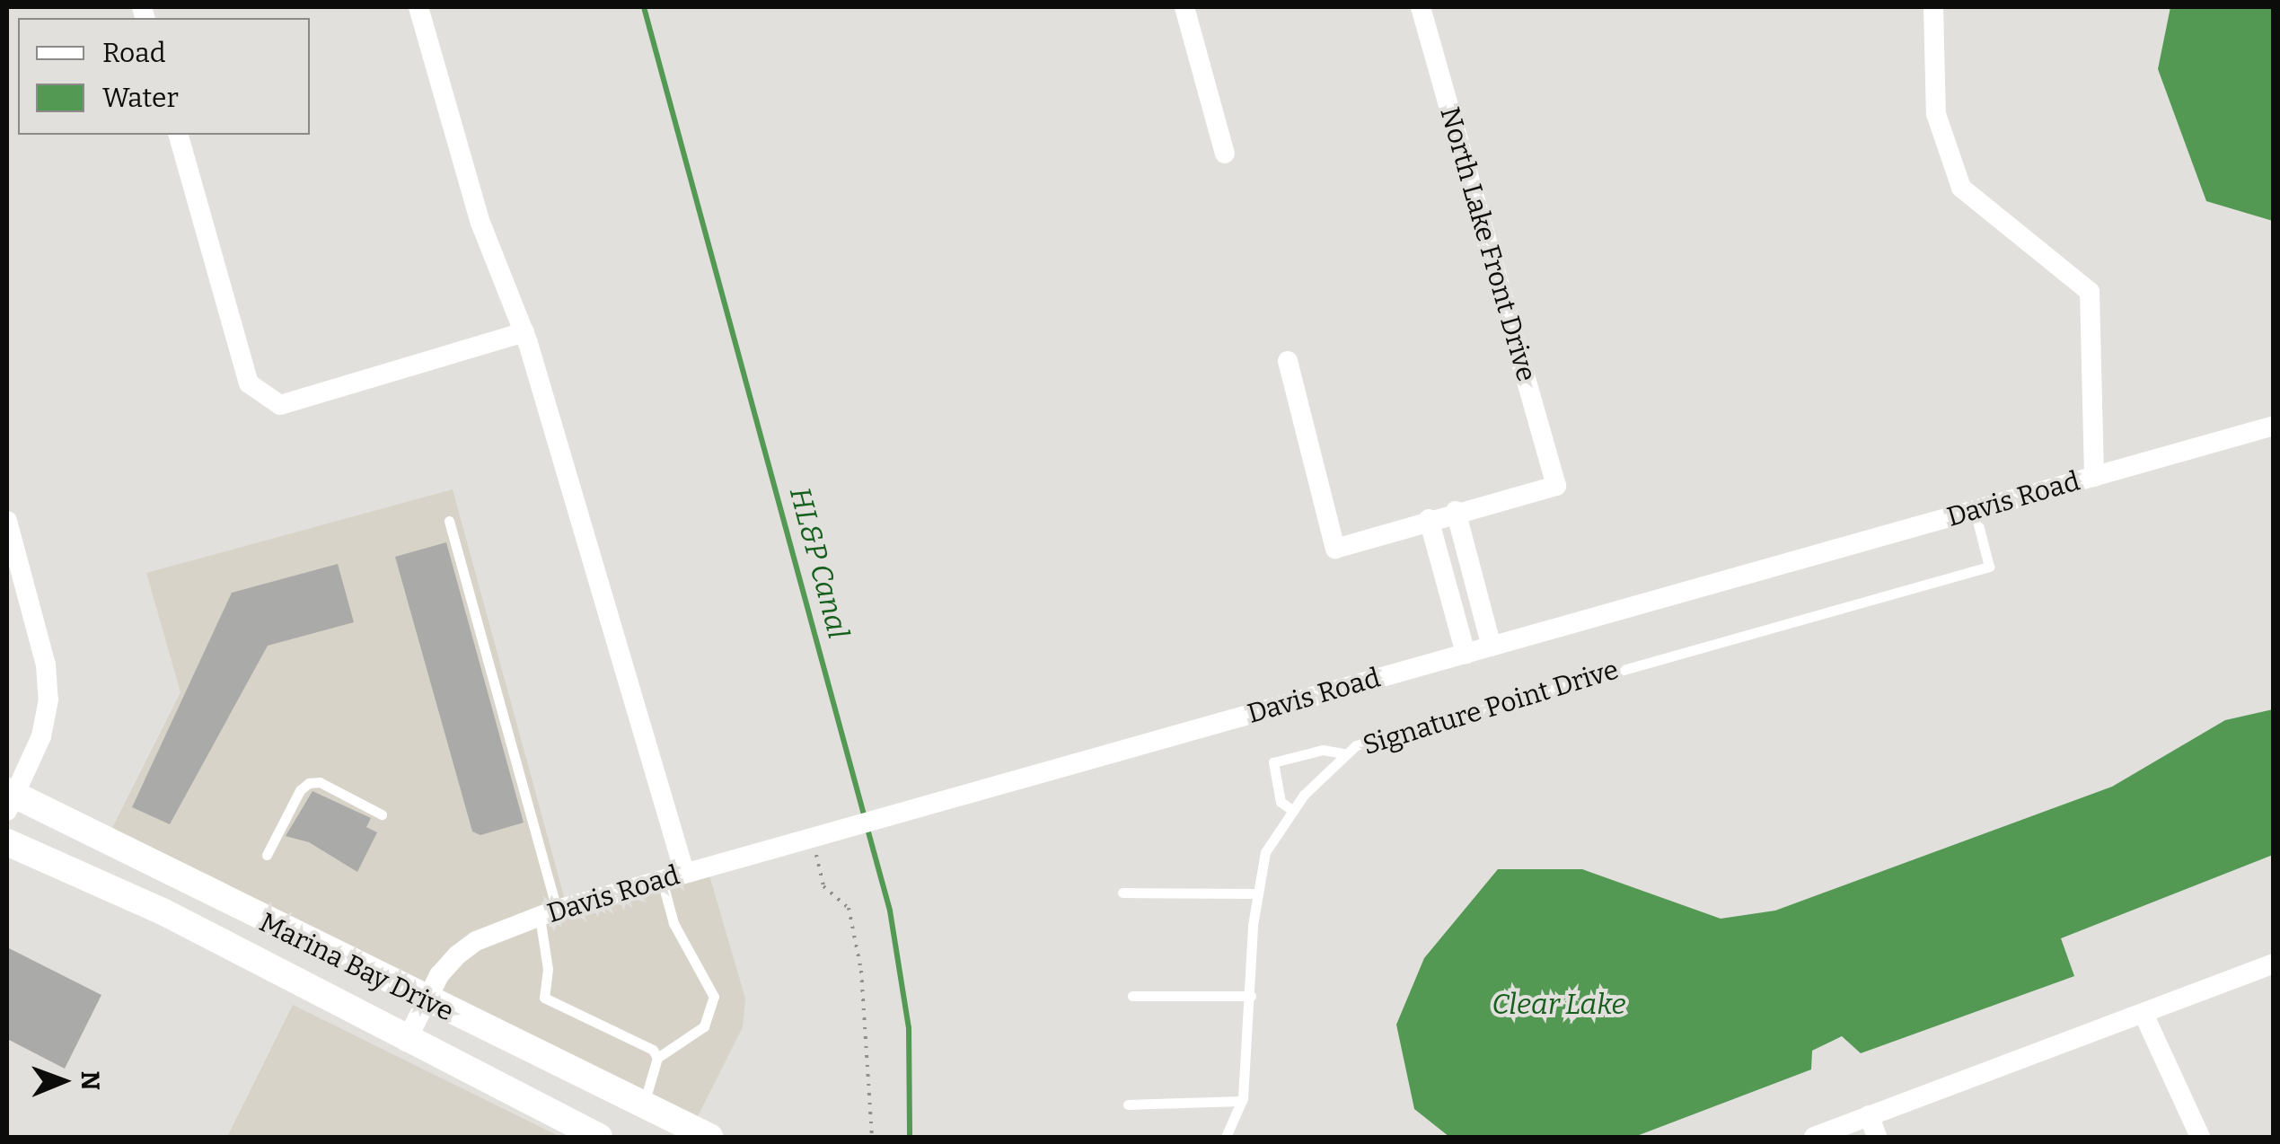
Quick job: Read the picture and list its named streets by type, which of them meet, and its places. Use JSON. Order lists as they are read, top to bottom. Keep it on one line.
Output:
{"streets":{"main road":["Marina Bay Drive"],"street":["North Lake Front Drive","Davis Road"],"lane":["Signature Point Drive"]},"crossings":[["Davis Road","Signature Point Drive"],["Davis Road","Marina Bay Drive"]],"water":["HL&P Canal","Clear Lake"],"legend":["Road","Water"],"north":"right"}
